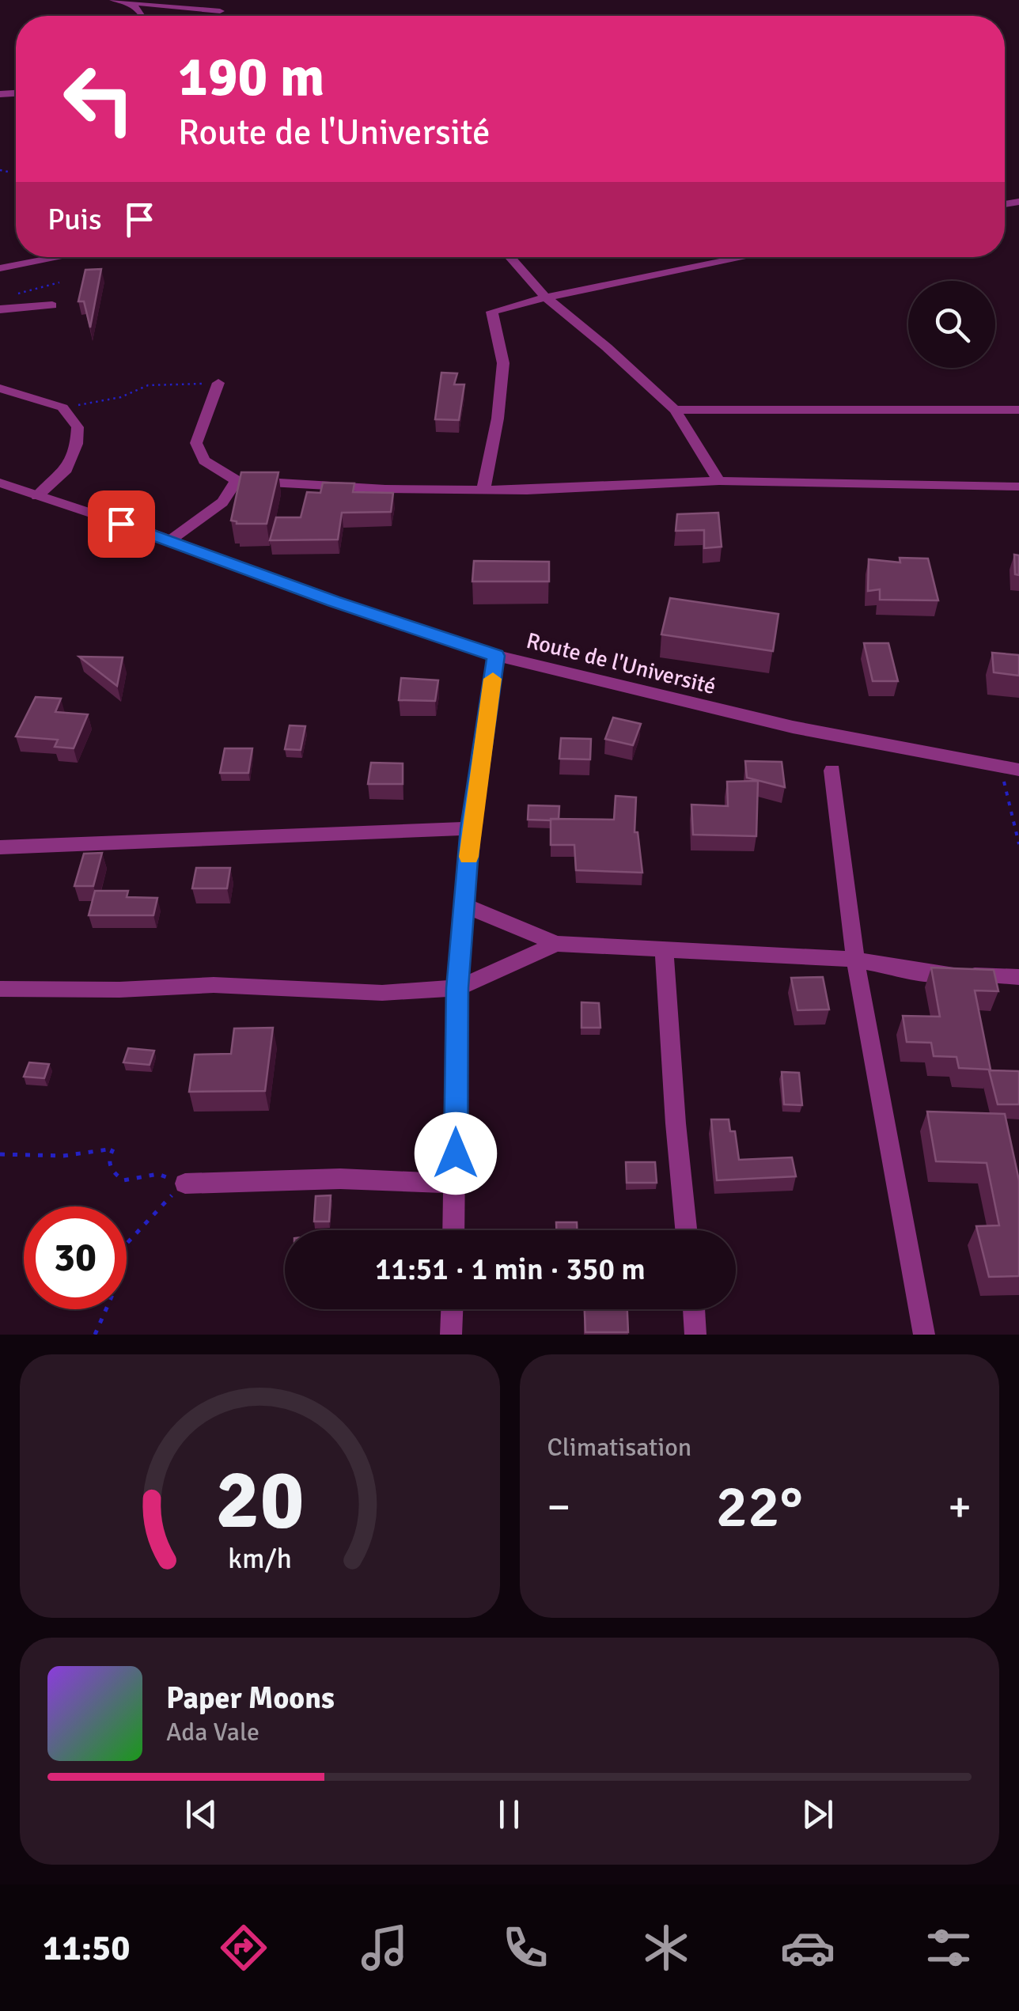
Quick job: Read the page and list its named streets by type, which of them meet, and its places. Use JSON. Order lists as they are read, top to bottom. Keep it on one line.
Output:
{"streets":{"street":["Route de l'Université"]},"page":{"turn":["190 m","Route de l'Université"],"then":"Puis","limit":"30","trip":"11:51 · 1 min · 350 m","tile":"Climatisation","heat":["−","22°","+"],"song":["Paper Moons","Ada Vale"],"tabs":"11:50","gauge":["20","km/h"]}}
